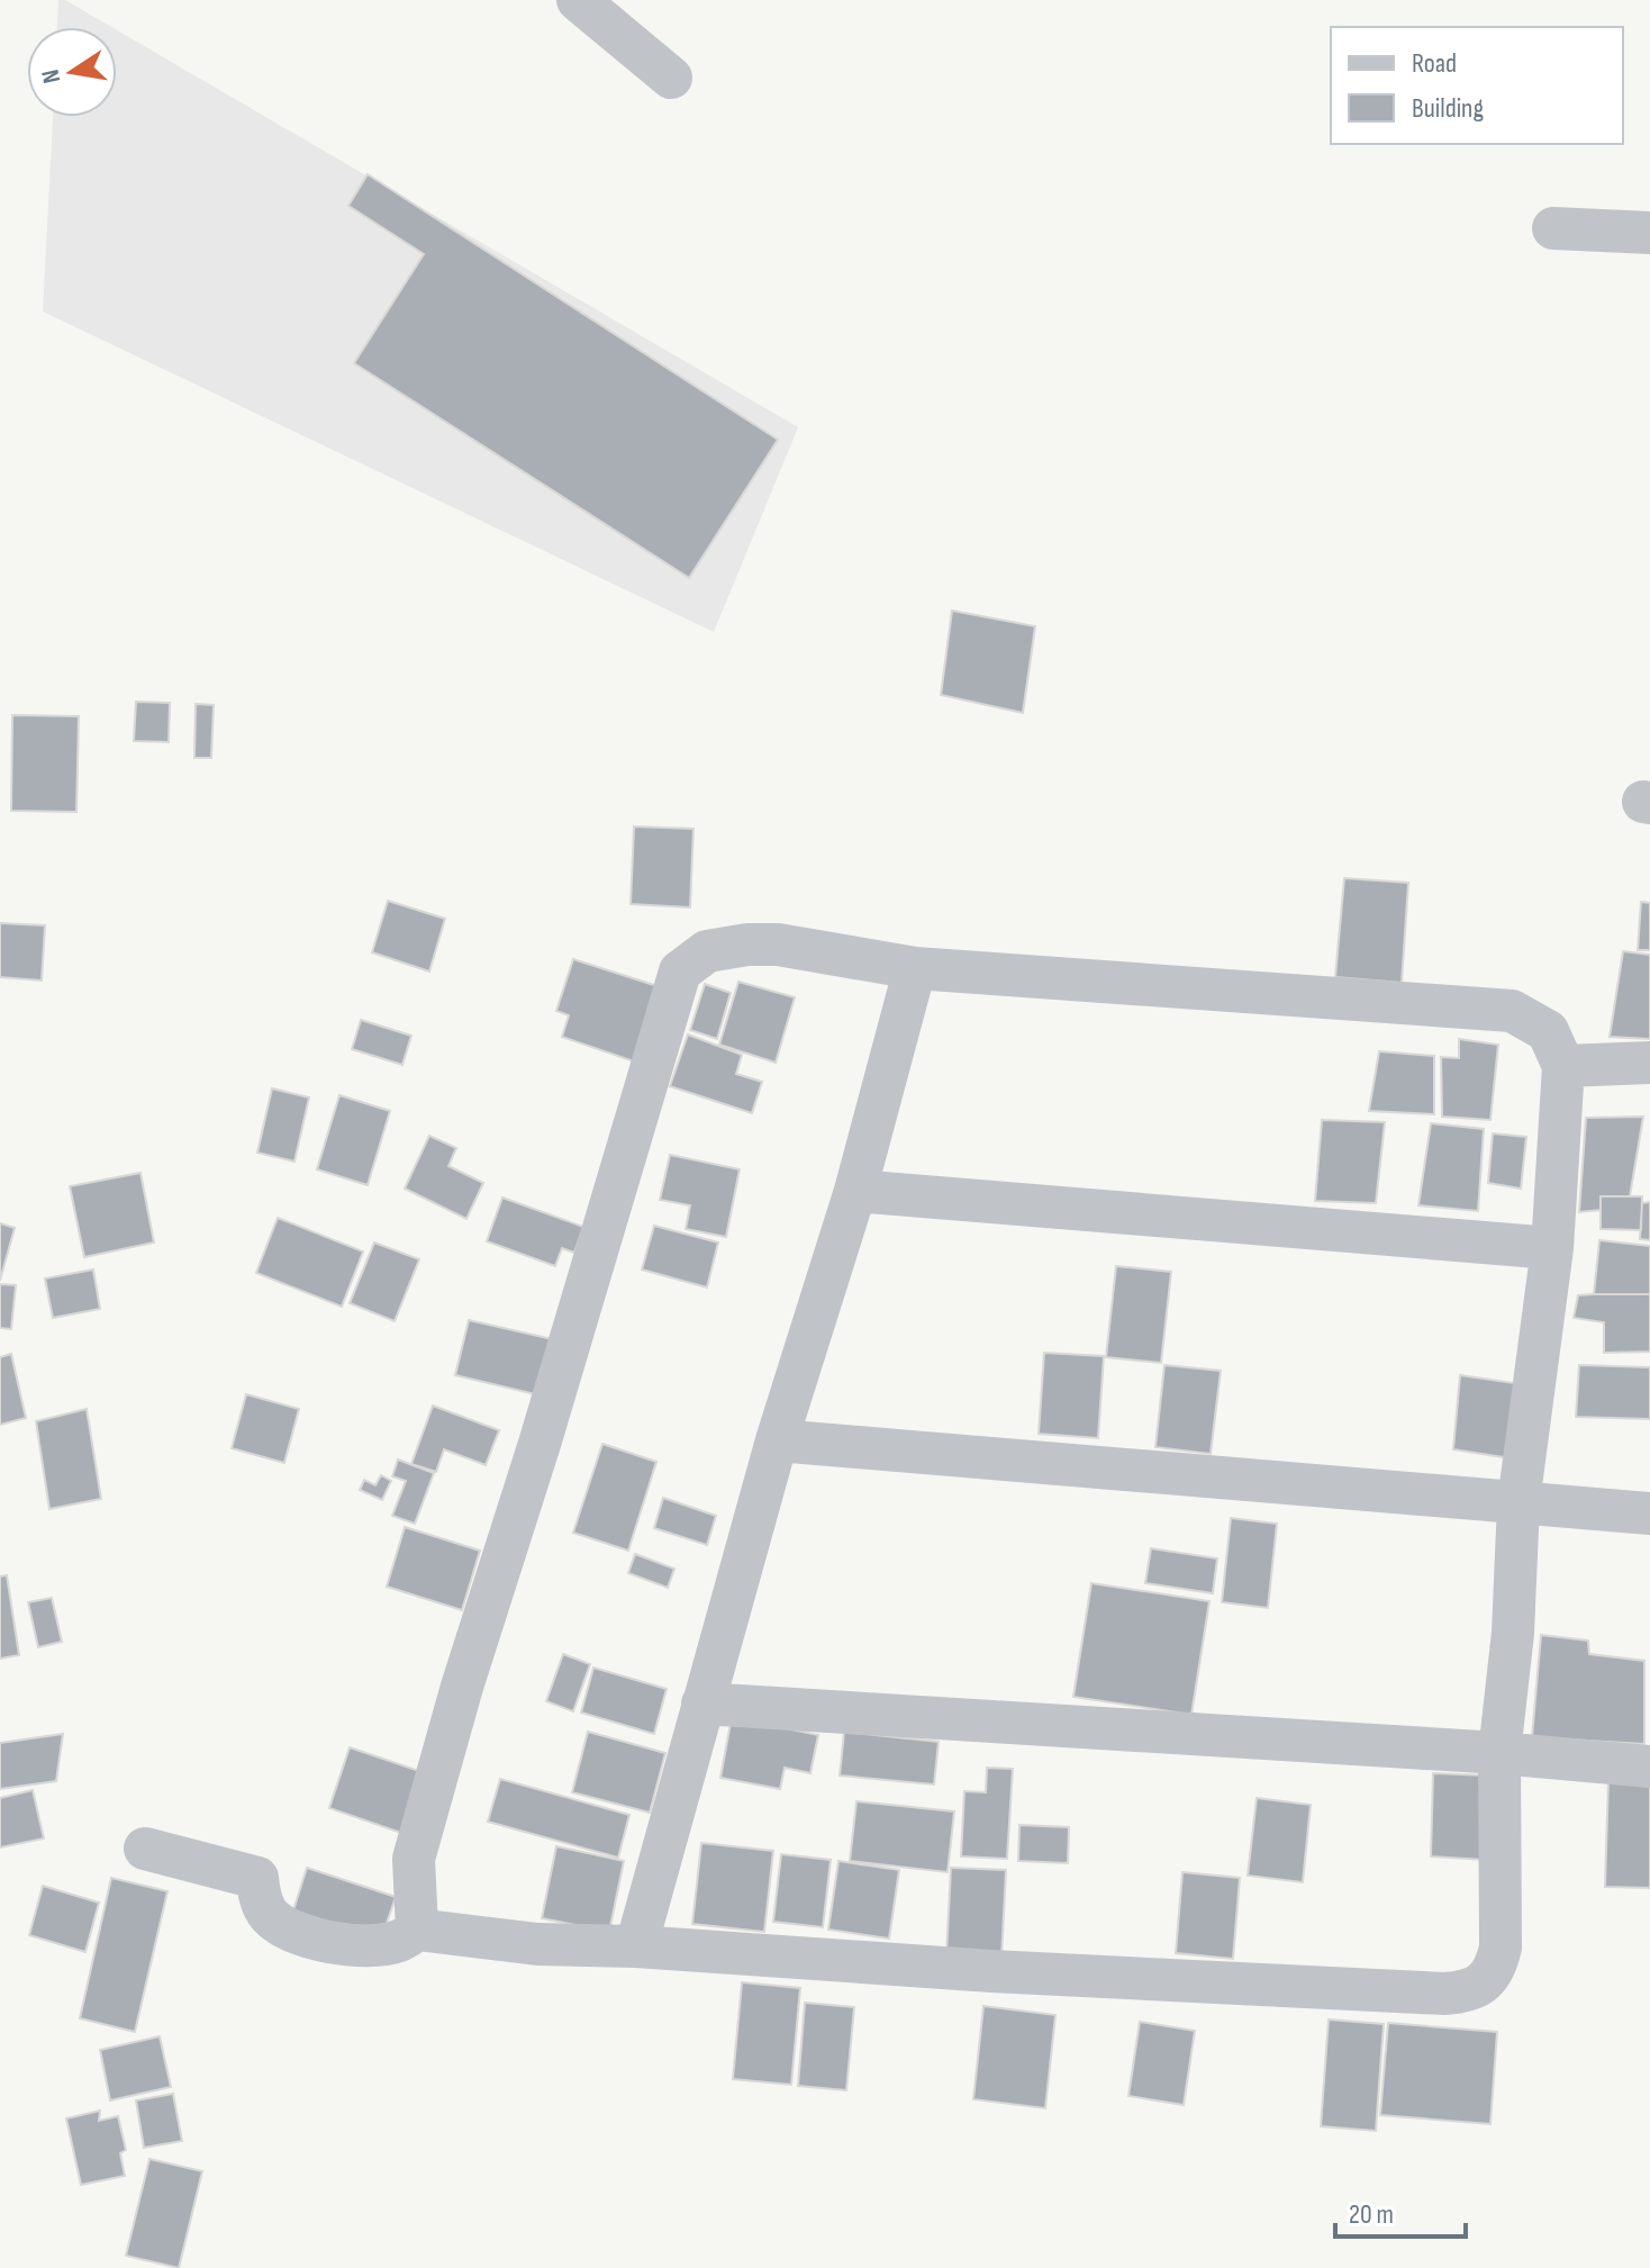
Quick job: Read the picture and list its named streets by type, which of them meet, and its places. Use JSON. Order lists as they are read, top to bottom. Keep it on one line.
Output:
{"legend":["Road","Building"],"scale_bar":"20 m","north":"left"}
